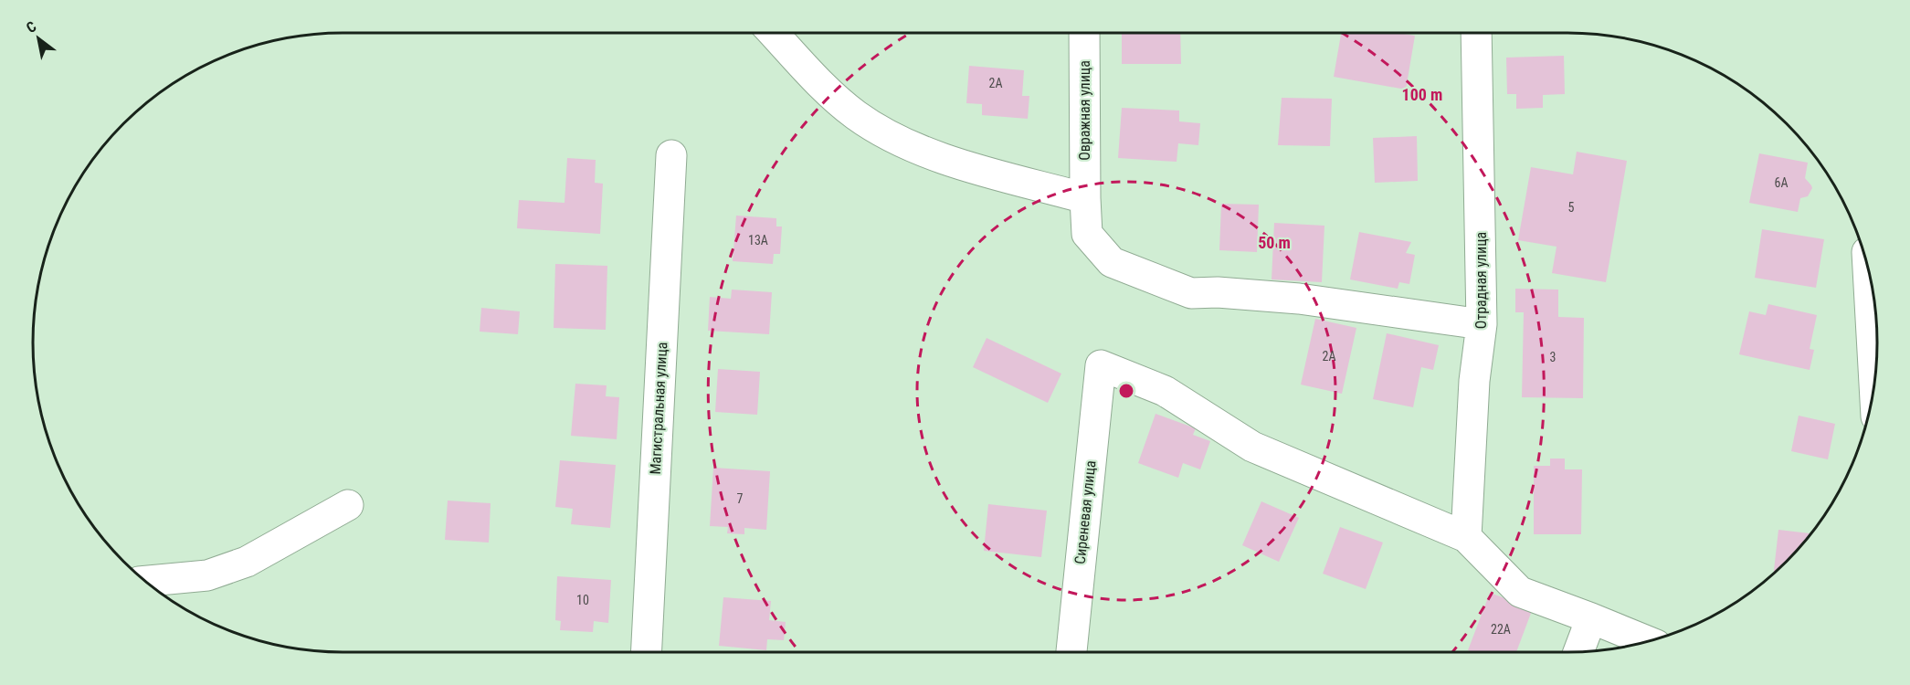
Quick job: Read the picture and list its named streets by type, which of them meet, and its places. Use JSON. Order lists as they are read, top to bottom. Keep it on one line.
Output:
{"streets":{"street":["Овражная улица","Отрадная улица","Магистральная улица","Сиреневая улица"]},"crossings":[["Овражная улица","Отрадная улица"],["Отрадная улица","Сиреневая улица"]],"house_numbers":["2А","6А","5","13А","2А","3","7","10","22А"],"north":"top left","rings":["100 m","50 m"]}
